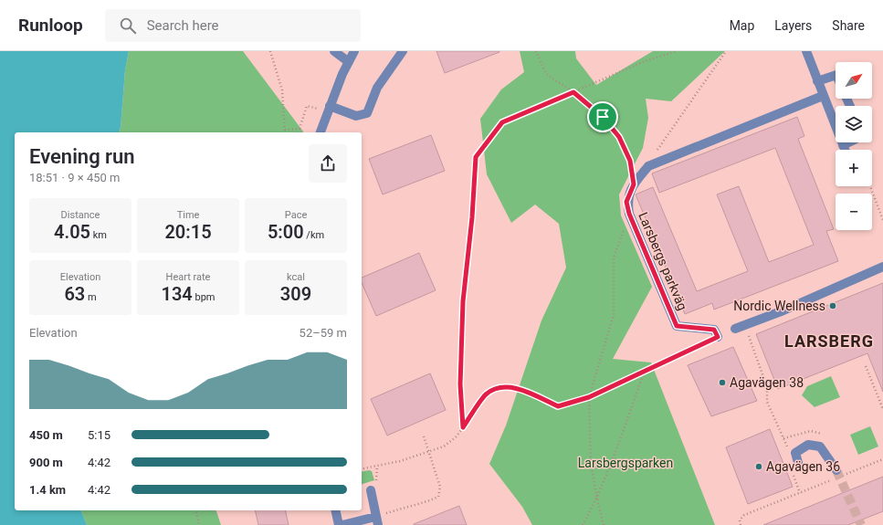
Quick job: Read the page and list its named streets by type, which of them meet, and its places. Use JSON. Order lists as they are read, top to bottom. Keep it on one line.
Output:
{"streets":{"street":["Larsbergs parkväg"]},"districts":["LARSBERG"],"parks":["Larsbergsparken"],"places":["Nordic Wellness","Agavägen 38","Agavägen 36"],"north":"top right","page":{"header":"Runloop","search":"Search here","nav":["Map","Layers","Share"],"map_buttons":["+","−"],"heading":["Evening run","18:51 · 9 × 450 m"],"stats":[["Distance","4.05 km"],["Time","20:15"],["Pace","5:00 /km"],["Elevation","63 m"],["Heart rate","134 bpm"],["kcal","309"]],"chart":["Elevation","52–59 m"],"list":[{"name":"450 m","note":"5:15"},{"name":"900 m","note":"4:42"},{"name":"1.4 km","note":"4:42"}]}}
